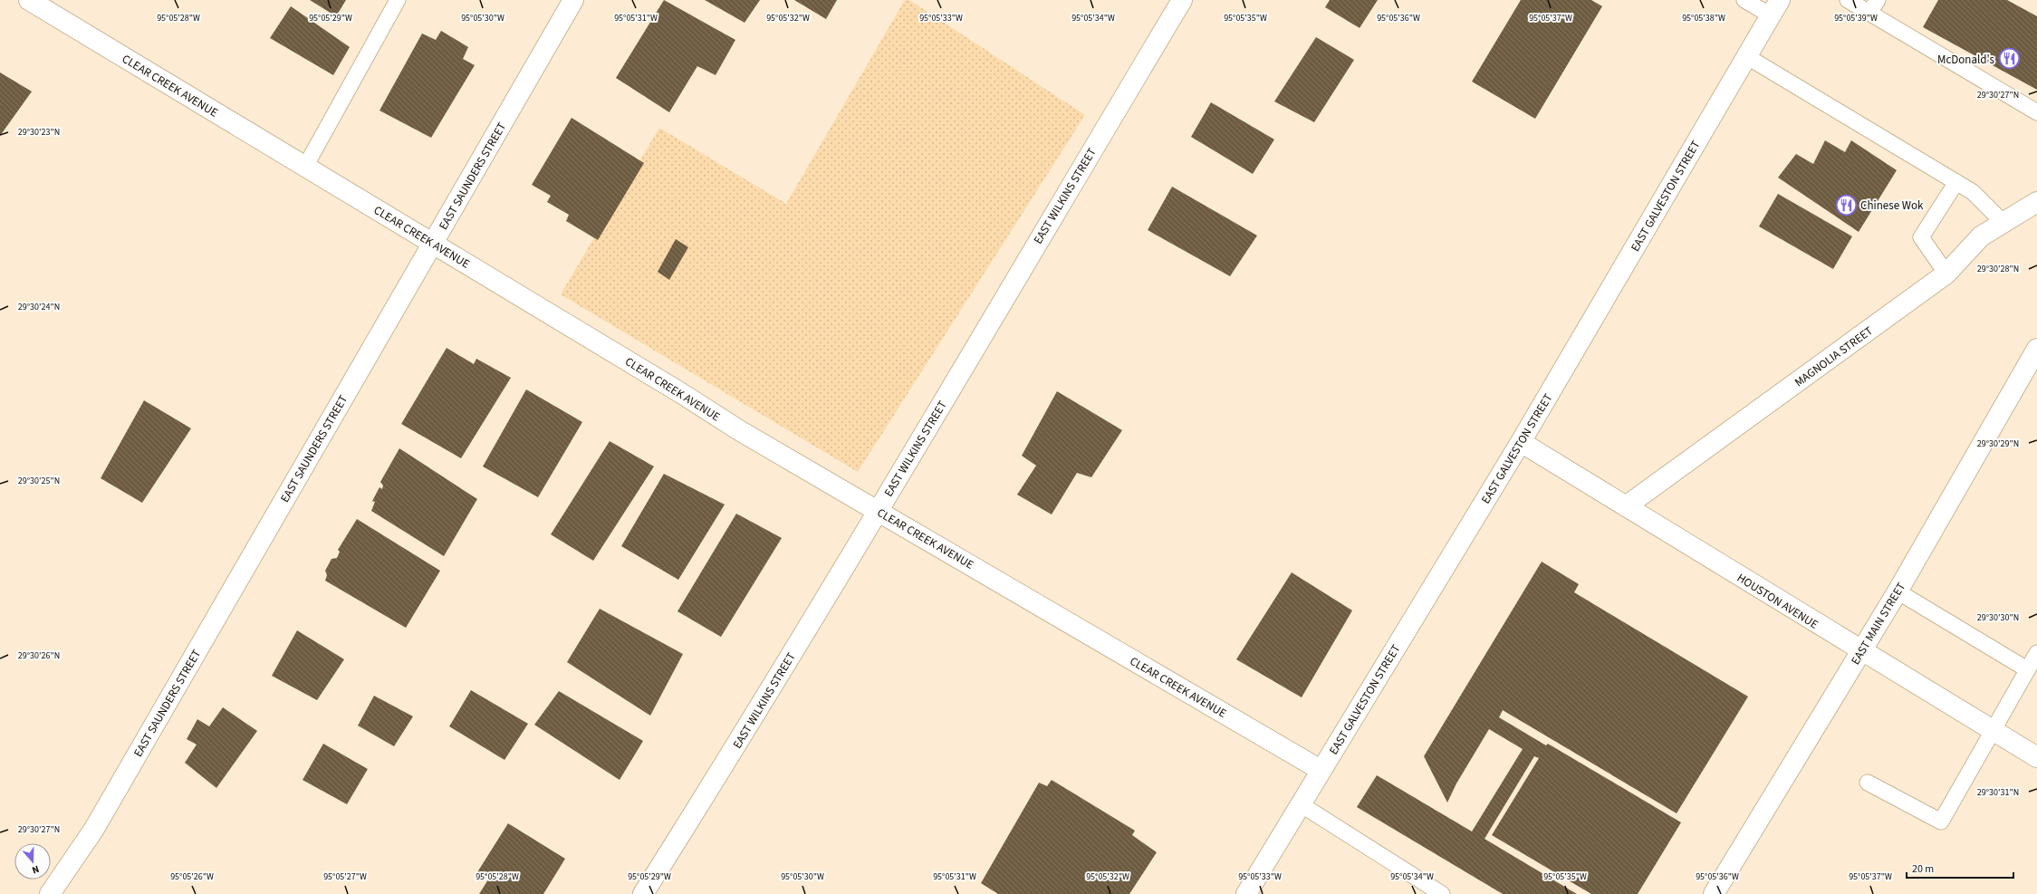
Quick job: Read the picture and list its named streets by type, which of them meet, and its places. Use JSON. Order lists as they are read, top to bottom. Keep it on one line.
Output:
{"streets":{"street":["CLEAR CREEK AVENUE","EAST SAUNDERS STREET","EAST WILKINS STREET","EAST GALVESTON STREET","MAGNOLIA STREET","HOUSTON AVENUE","EAST MAIN STREET"]},"crossings":[["CLEAR CREEK AVENUE","EAST SAUNDERS STREET"],["CLEAR CREEK AVENUE","EAST WILKINS STREET"],["CLEAR CREEK AVENUE","EAST GALVESTON STREET"],["EAST GALVESTON STREET","HOUSTON AVENUE"],["MAGNOLIA STREET","HOUSTON AVENUE"],["HOUSTON AVENUE","EAST MAIN STREET"]],"places":{"restaurant":["McDonald's","Chinese Wok"]},"scale_bar":"20 m","north":"bottom","coordinates":["95°05'28\"W","95°05'29\"W","95°05'30\"W","95°05'31\"W","95°05'32\"W","95°05'33\"W","95°05'34\"W","95°05'35\"W","95°05'36\"W","95°05'37\"W","95°05'38\"W","95°05'39\"W","29°30'27\"N","29°30'23\"N","29°30'28\"N","29°30'24\"N","29°30'29\"N","29°30'25\"N","29°30'30\"N","29°30'26\"N","29°30'31\"N","95°05'26\"W","95°05'27\"W"]}
